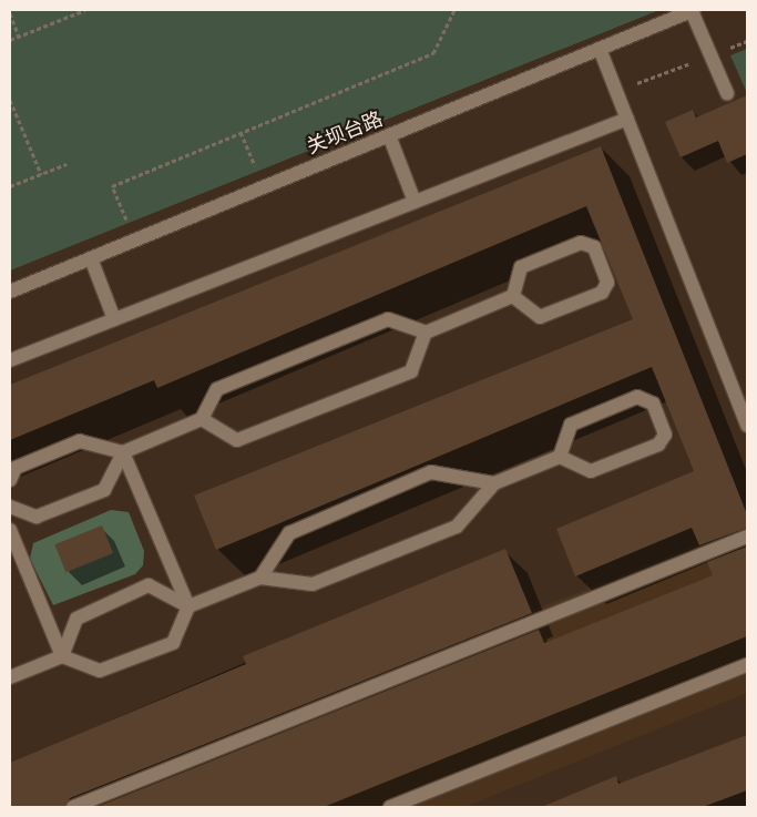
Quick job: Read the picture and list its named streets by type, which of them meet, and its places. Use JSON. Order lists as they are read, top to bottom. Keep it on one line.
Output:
{"streets":{"street":["关坝台路"]}}
